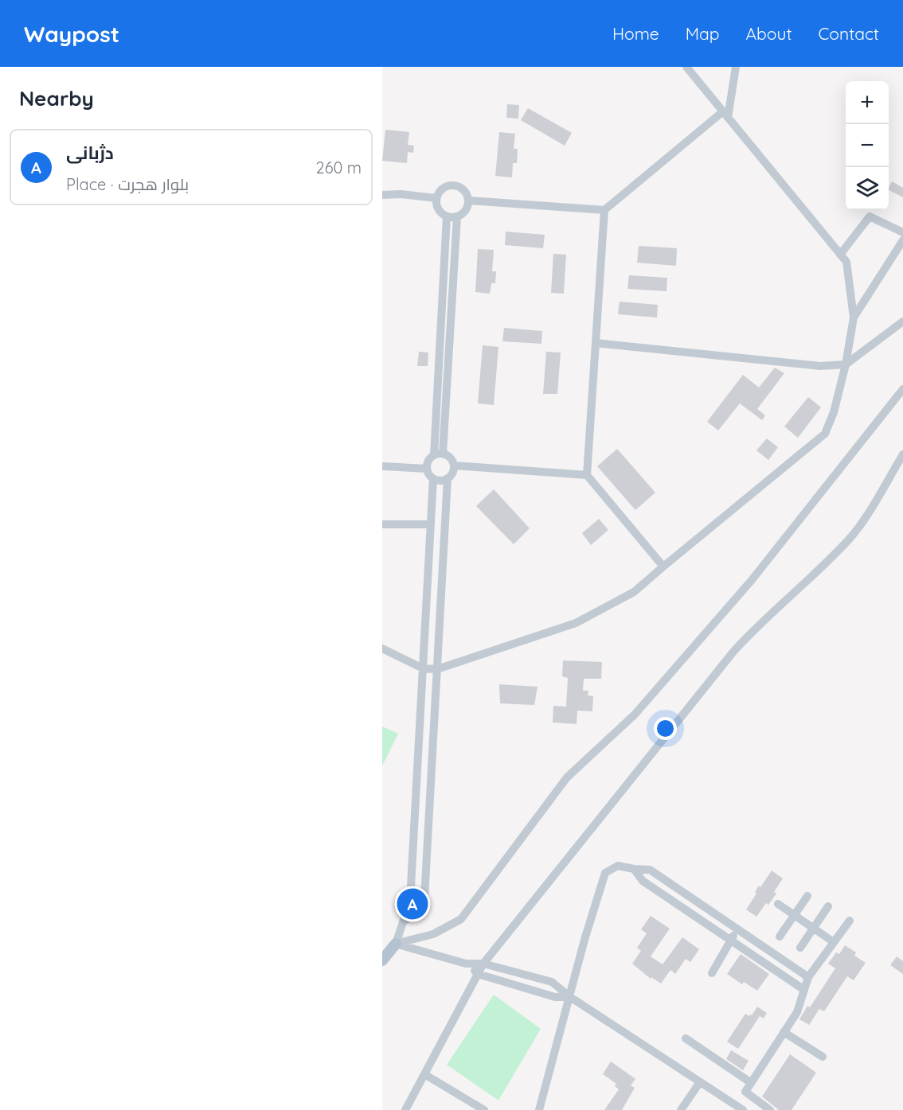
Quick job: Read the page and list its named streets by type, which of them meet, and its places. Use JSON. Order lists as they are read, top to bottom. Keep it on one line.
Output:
{"page":{"header":"Waypost","nav":["Home","Map","About","Contact"],"heading":"Nearby","map_buttons":["+","−"],"list":[{"mark":"A","name":"دژبانی","note":"Place · بلوار هجرت","value":"260 m"}],"pins":"A"}}
